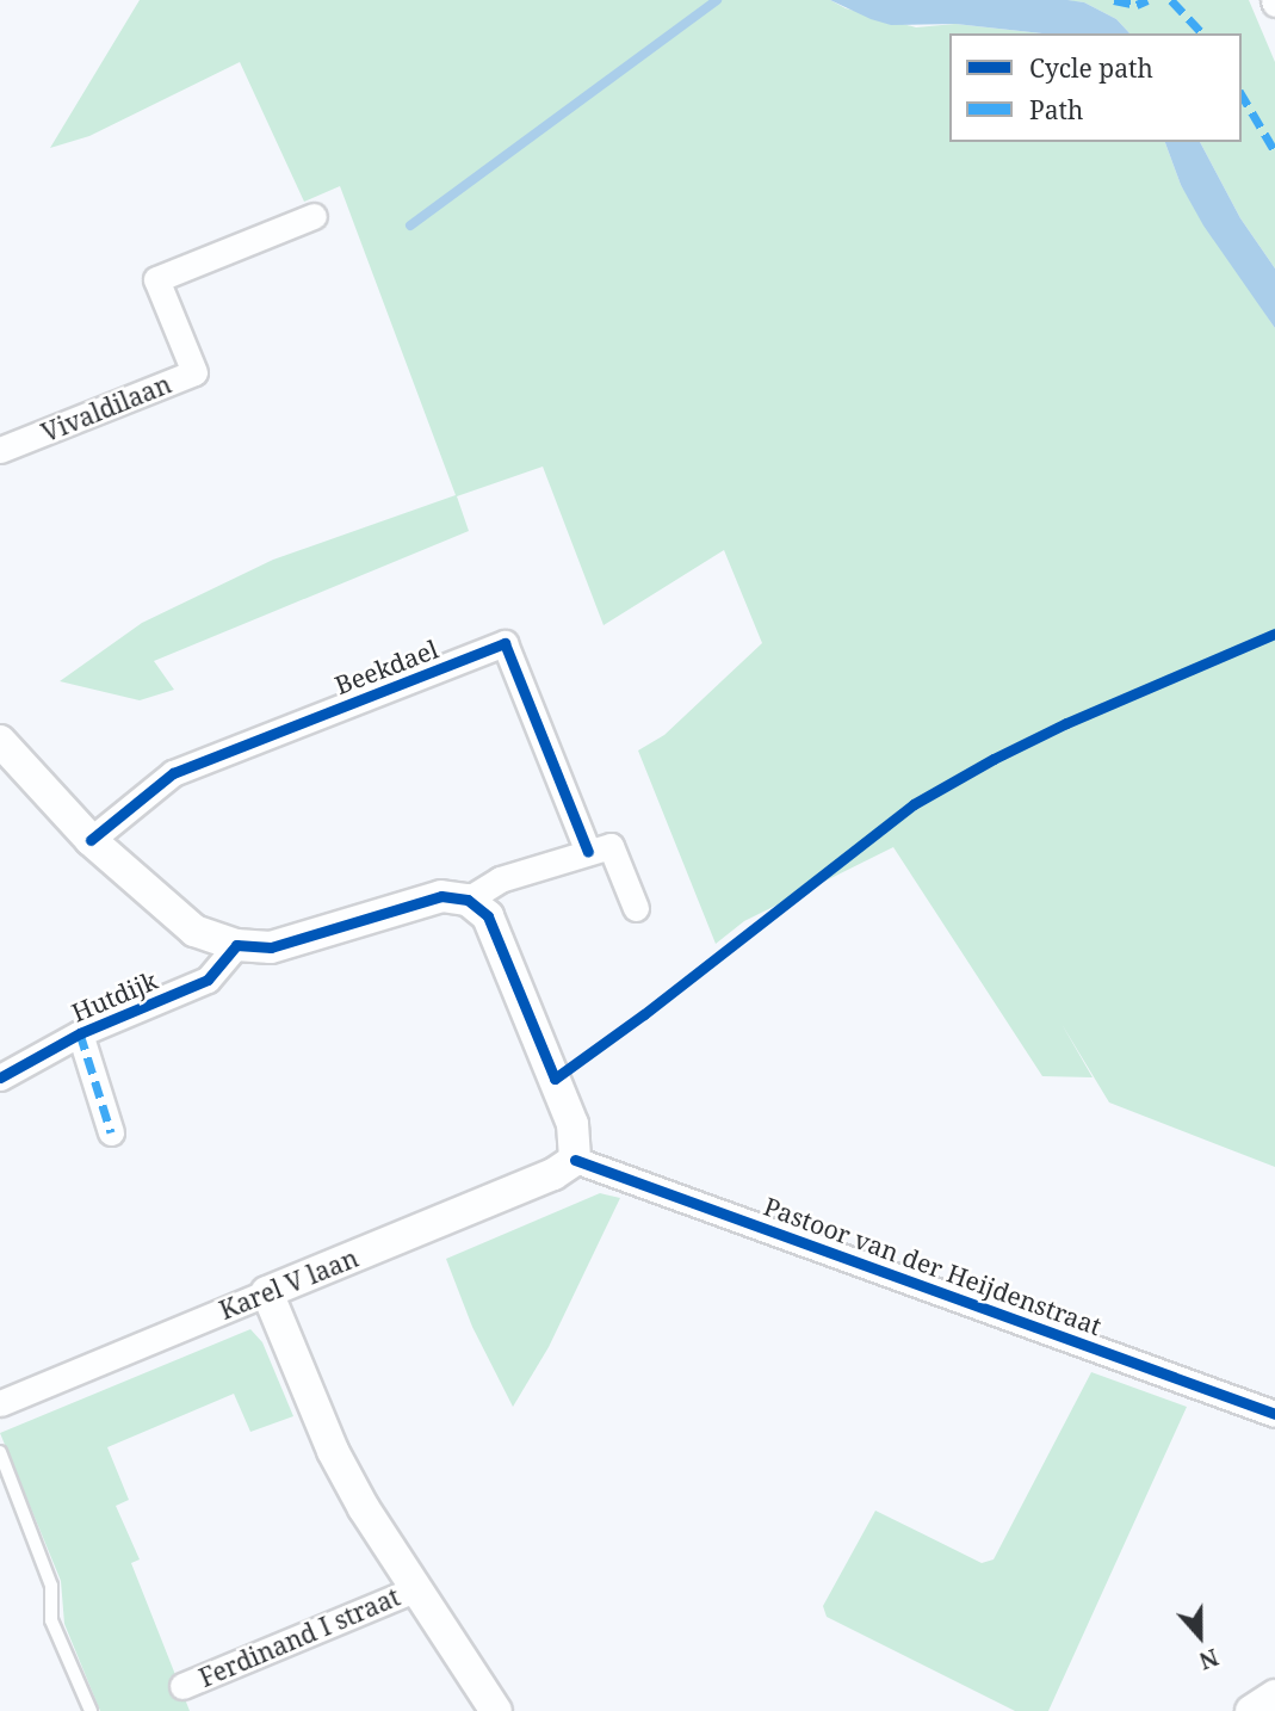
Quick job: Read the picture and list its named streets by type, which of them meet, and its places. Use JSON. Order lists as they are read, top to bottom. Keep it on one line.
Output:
{"streets":{"street":["Vivaldilaan","Beekdael","Hutdijk","Pastoor van der Heijdenstraat","Karel V laan","Ferdinand I straat"]},"crossings":[["Pastoor van der Heijdenstraat","Karel V laan"]],"legend":["Cycle path","Path"],"north":"bottom"}
